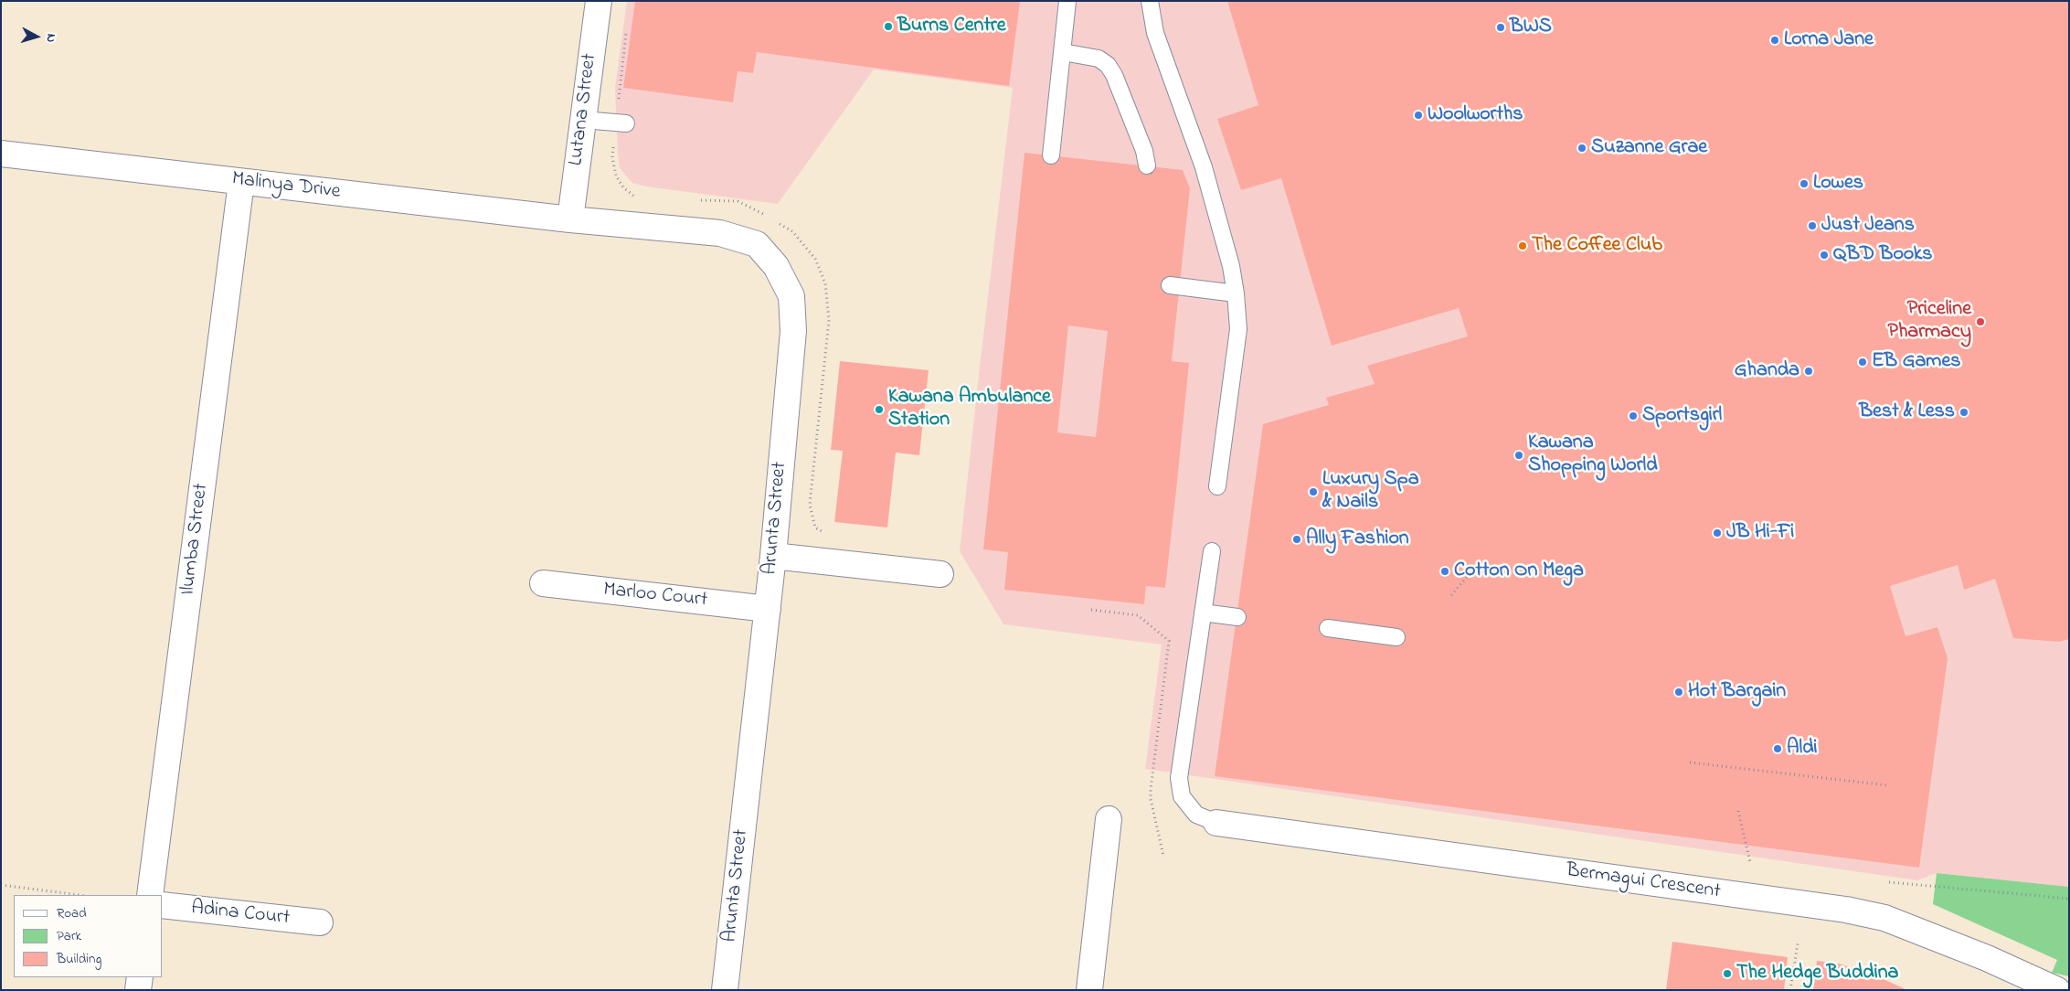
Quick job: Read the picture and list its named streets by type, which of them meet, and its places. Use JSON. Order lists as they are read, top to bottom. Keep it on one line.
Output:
{"streets":{"street":["Lutana Street","Malinya Drive","Arunta Street","Ilumba Street","Marloo Court","Bermagui Crescent","Adina Court"]},"crossings":[["Lutana Street","Malinya Drive"],["Lutana Street","Arunta Street"],["Malinya Drive","Arunta Street"],["Malinya Drive","Ilumba Street"],["Arunta Street","Marloo Court"]],"places":["Burns Centre","BWS","Lorna Jane","Woolworths","Suzanne Grae","Lowes","Just Jeans","The Coffee Club","QBD Books","Priceline Pharmacy","EB Games","Ghanda","Kawana Ambulance Station","Best & Less","Sportsgirl","Kawana Shopping World","Luxury Spa & Nails","JB Hi-Fi","Ally Fashion","Cotton On Mega","Hot Bargain","Aldi","The Hedge Buddina"],"legend":["Road","Park","Building"],"north":"right"}
